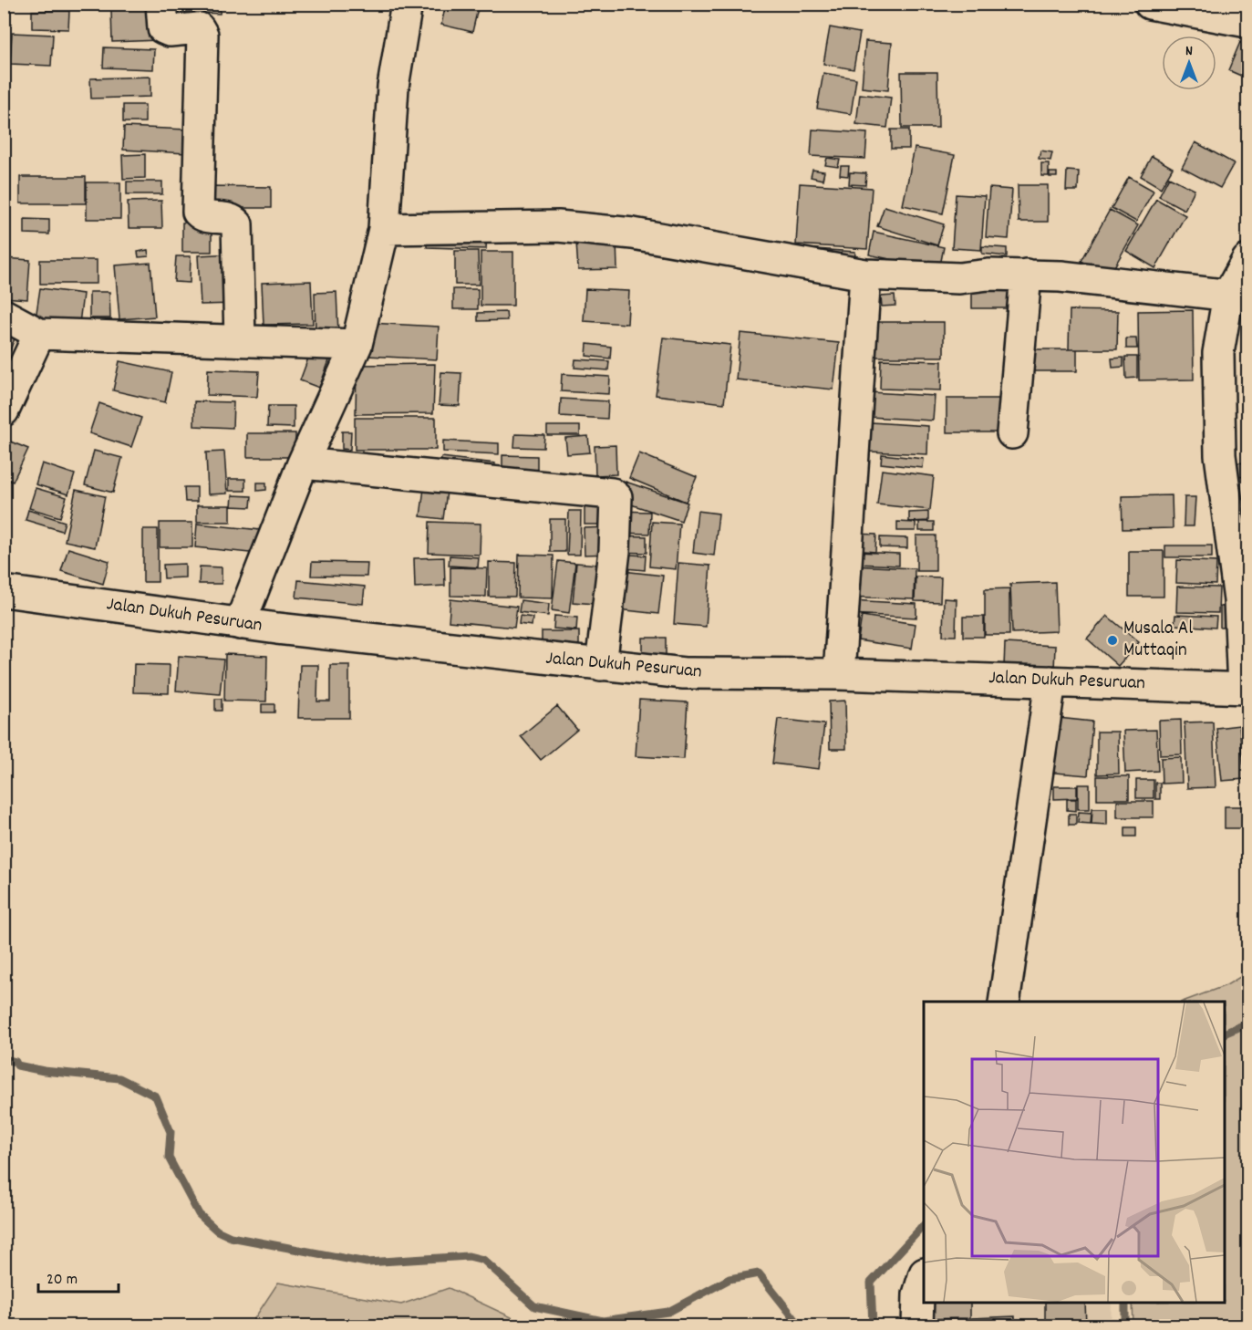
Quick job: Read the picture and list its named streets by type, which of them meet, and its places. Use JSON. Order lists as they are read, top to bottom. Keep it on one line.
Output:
{"streets":{"street":["Jalan Dukuh Pesuruan"]},"places":["Musala Al Muttaqin"],"scale_bar":"20 m","north":"top"}
